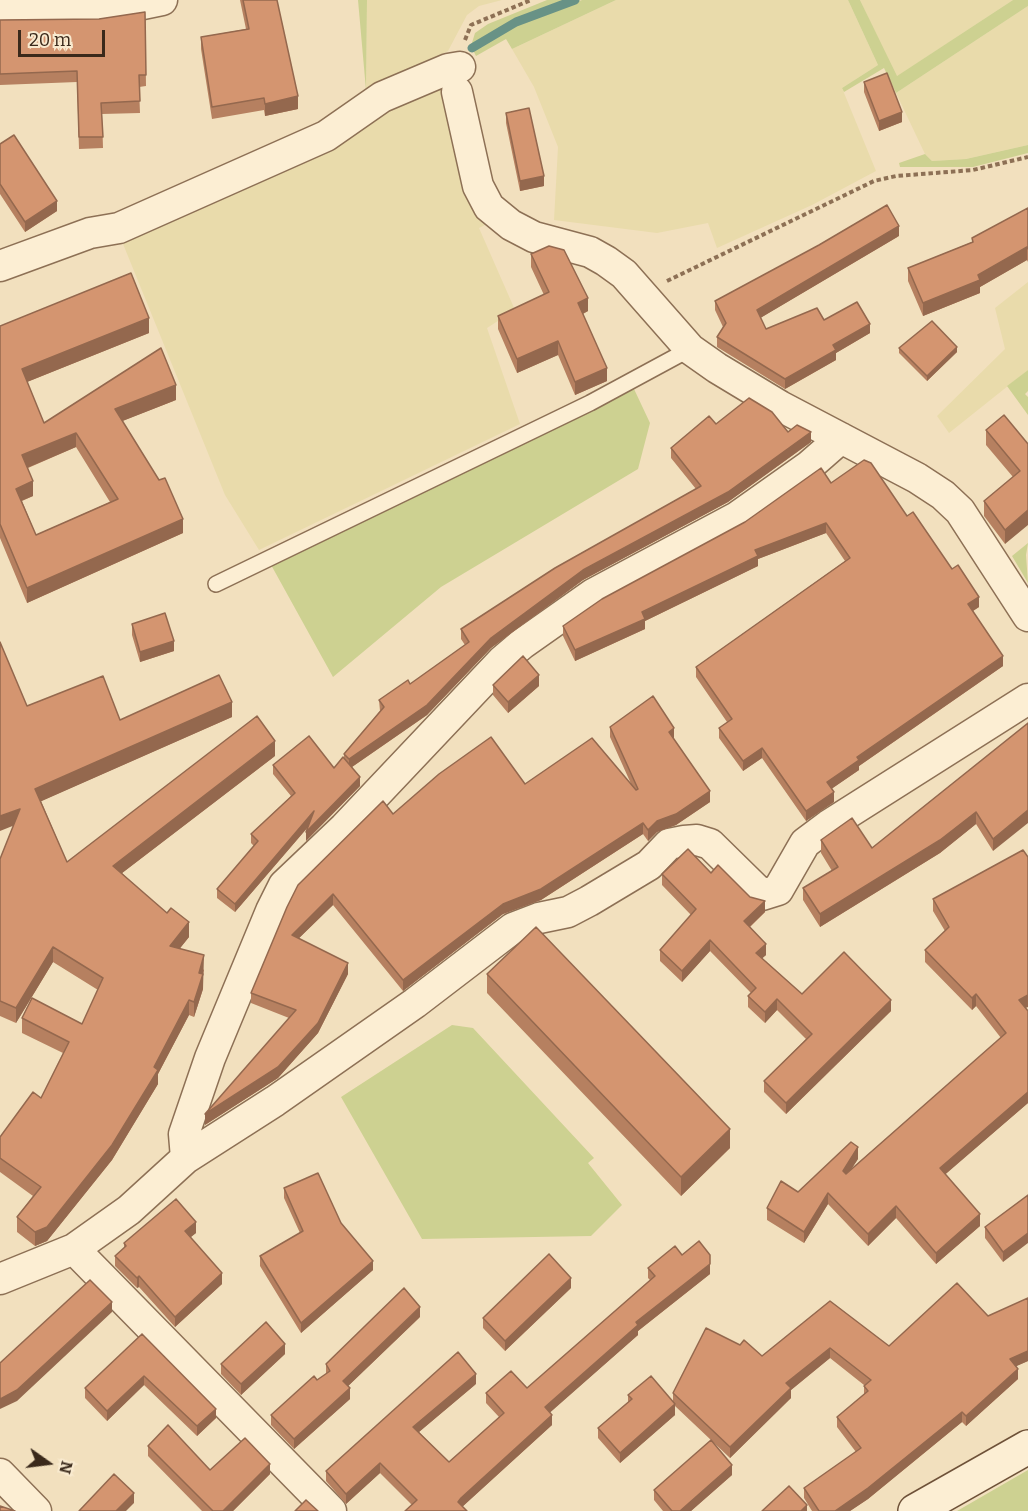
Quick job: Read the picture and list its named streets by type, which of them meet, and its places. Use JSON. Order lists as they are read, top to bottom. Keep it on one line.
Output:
{"scale_bar":"20 m","north":"right"}
